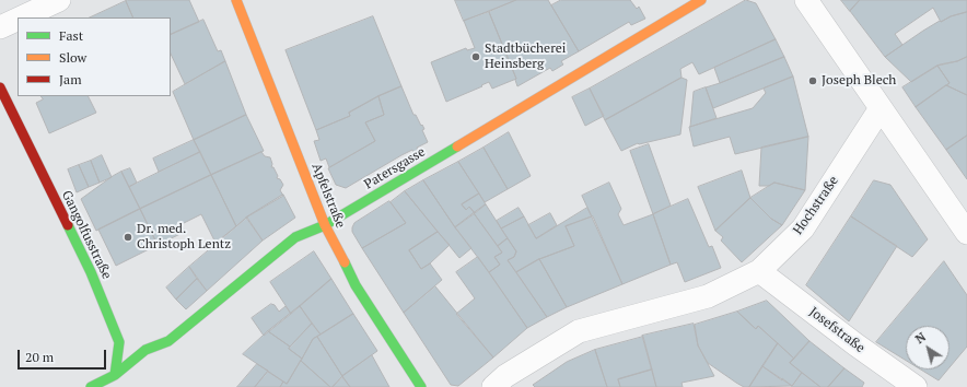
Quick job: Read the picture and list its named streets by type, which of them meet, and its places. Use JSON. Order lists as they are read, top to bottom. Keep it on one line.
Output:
{"streets":{"street":["Patersgasse","Apfelstraße","Hochstraße","Gangolfusstraße","Josefstraße"]},"crossings":[["Patersgasse","Apfelstraße"],["Patersgasse","Gangolfusstraße"],["Hochstraße","Josefstraße"]],"places":["Stadtbücherei Heinsberg","Joseph Blech","Dr. med. Christoph Lentz"],"legend":["Fast","Slow","Jam"],"scale_bar":"20 m","north":"top left"}
